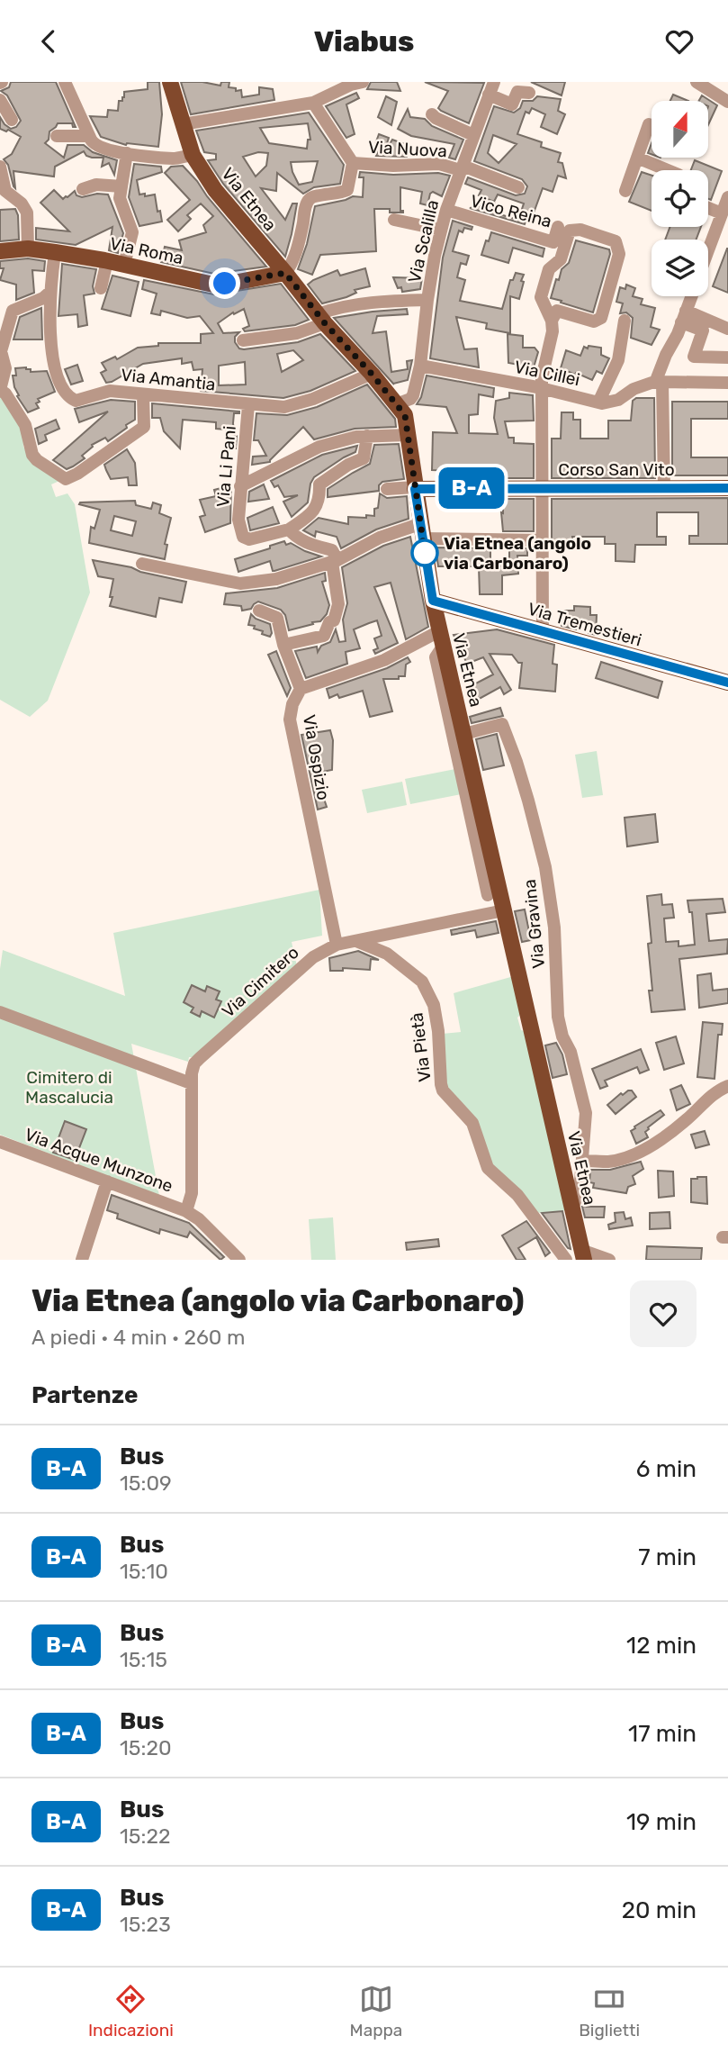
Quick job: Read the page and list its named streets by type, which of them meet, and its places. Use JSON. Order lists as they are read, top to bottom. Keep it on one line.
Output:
{"streets":{"main road":["Via Etnea","Via Roma","Corso San Vito","Via Tremestieri"],"street":["Via Nuova","Vico Reina","Via Scalilla","Via Cillei","Via Amantia","Via Li Pani","Via Ospizio","Via Gravina","Via Cimitero","Via Pietà","Via Acque Munzone"]},"crossings":[["Via Nuova","Via Scalilla"],["Via Etnea","Via Scalilla"],["Via Etnea","Via Roma"],["Via Etnea","Via Amantia"],["Via Etnea","Corso San Vito"],["Via Etnea","Via Tremestieri"],["Via Etnea","Via Gravina"],["Via Etnea","Via Cimitero"],["Vico Reina","Via Scalilla"],["Via Scalilla","Via Cillei"],["Via Roma","Via Amantia"],["Via Amantia","Via Li Pani"],["Via Ospizio","Via Cimitero"],["Via Cimitero","Via Pietà"],["Via Cimitero","Via Acque Munzone"]],"parks":["Cimitero di Mascalucia"],"places":["Via Etnea (angolo via Carbonaro)"],"lines":["bus line B-A"],"north":"top","page":{"header":"Viabus","on_map":"B-A","heading":[["Via Etnea (angolo via Carbonaro)","A piedi · 4 min · 260 m"],"Partenze"],"list":[{"mark":"B-A","name":"Bus","note":"15:09","value":"6 min"},{"mark":"B-A","name":"Bus","note":"15:10","value":"7 min"},{"mark":"B-A","name":"Bus","note":"15:15","value":"12 min"},{"mark":"B-A","name":"Bus","note":"15:20","value":"17 min"},{"mark":"B-A","name":"Bus","note":"15:22","value":"19 min"},{"mark":"B-A","name":"Bus","note":"15:23","value":"20 min"}],"tabs":["Indicazioni","Mappa","Biglietti"]}}
